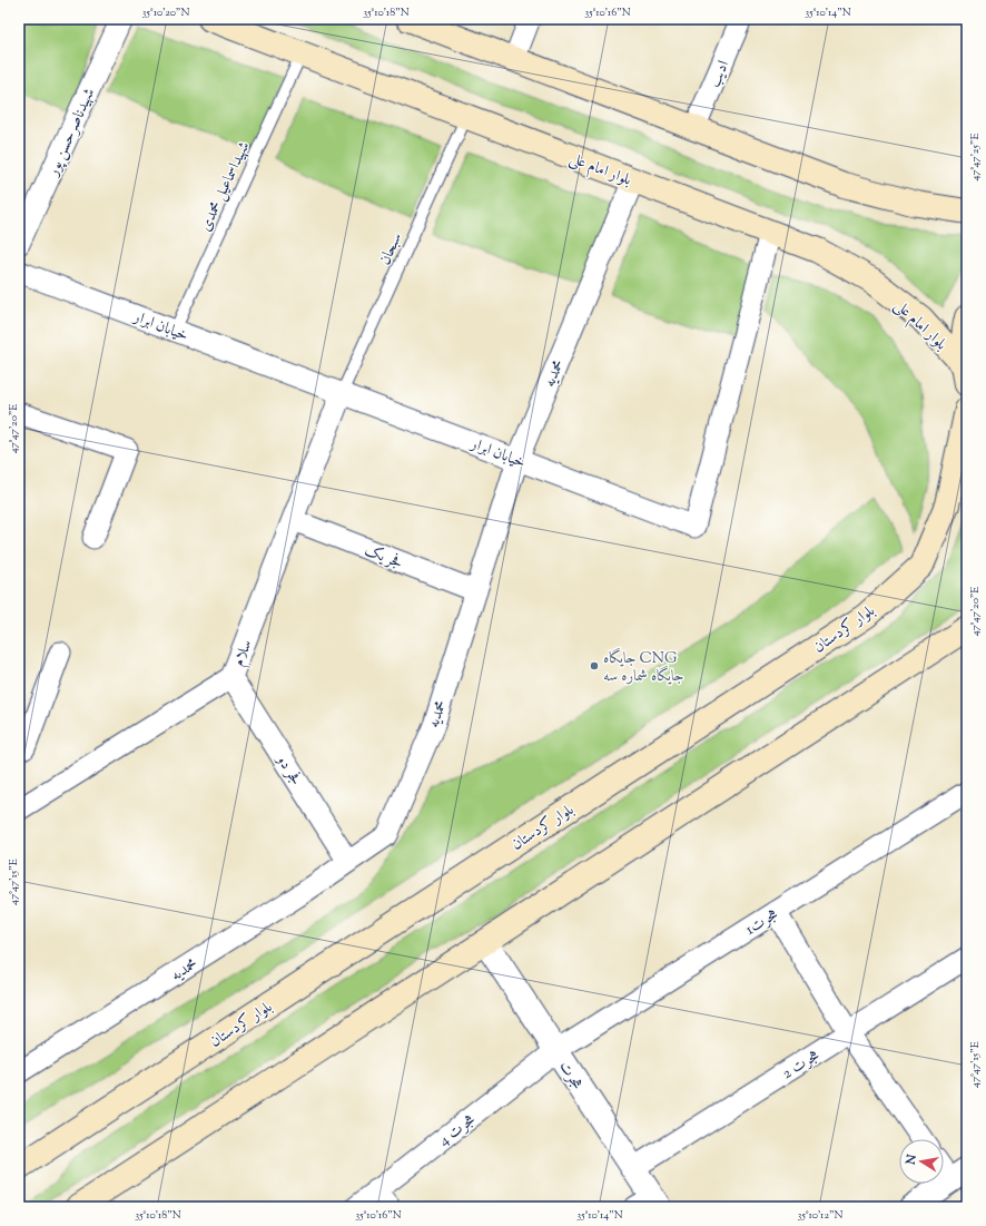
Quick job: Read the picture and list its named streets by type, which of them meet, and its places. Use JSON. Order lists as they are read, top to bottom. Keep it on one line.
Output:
{"streets":{"main road":["بلوار امام علی","بلوار کردستان"],"street":["ادیب","شهیدناصرحسن پور","خیابان ابرار","محمدیه","فجر یک","سلام","فجر دو","هجرت1","هجرت 2","هجرت","هجرت 4"],"lane":["شهیداسماعیل محمدی","سبحان"]},"crossings":[["بلوار امام علی","شهیداسماعیل محمدی"],["بلوار امام علی","سبحان"],["بلوار امام علی","خیابان ابرار"],["بلوار امام علی","محمدیه"],["شهیداسماعیل محمدی","خیابان ابرار"],["سبحان","خیابان ابرار"],["سبحان","سلام"],["خیابان ابرار","محمدیه"],["خیابان ابرار","سلام"],["محمدیه","فجر یک"],["محمدیه","فجر دو"],["فجر یک","سلام"],["سلام","فجر دو"],["هجرت1","هجرت"],["هجرت1","هجرت 4"],["هجرت 2","هجرت"],["هجرت","هجرت 4"]],"places":["جایگاه CNG جایگاه شماره سه"],"north":"left","coordinates":["35°10'20\"N","35°10'18\"N","35°10'16\"N","35°10'14\"N","47°47'25\"E","47°47'20\"E","47°47'15\"E","35°10'12\"N"]}
